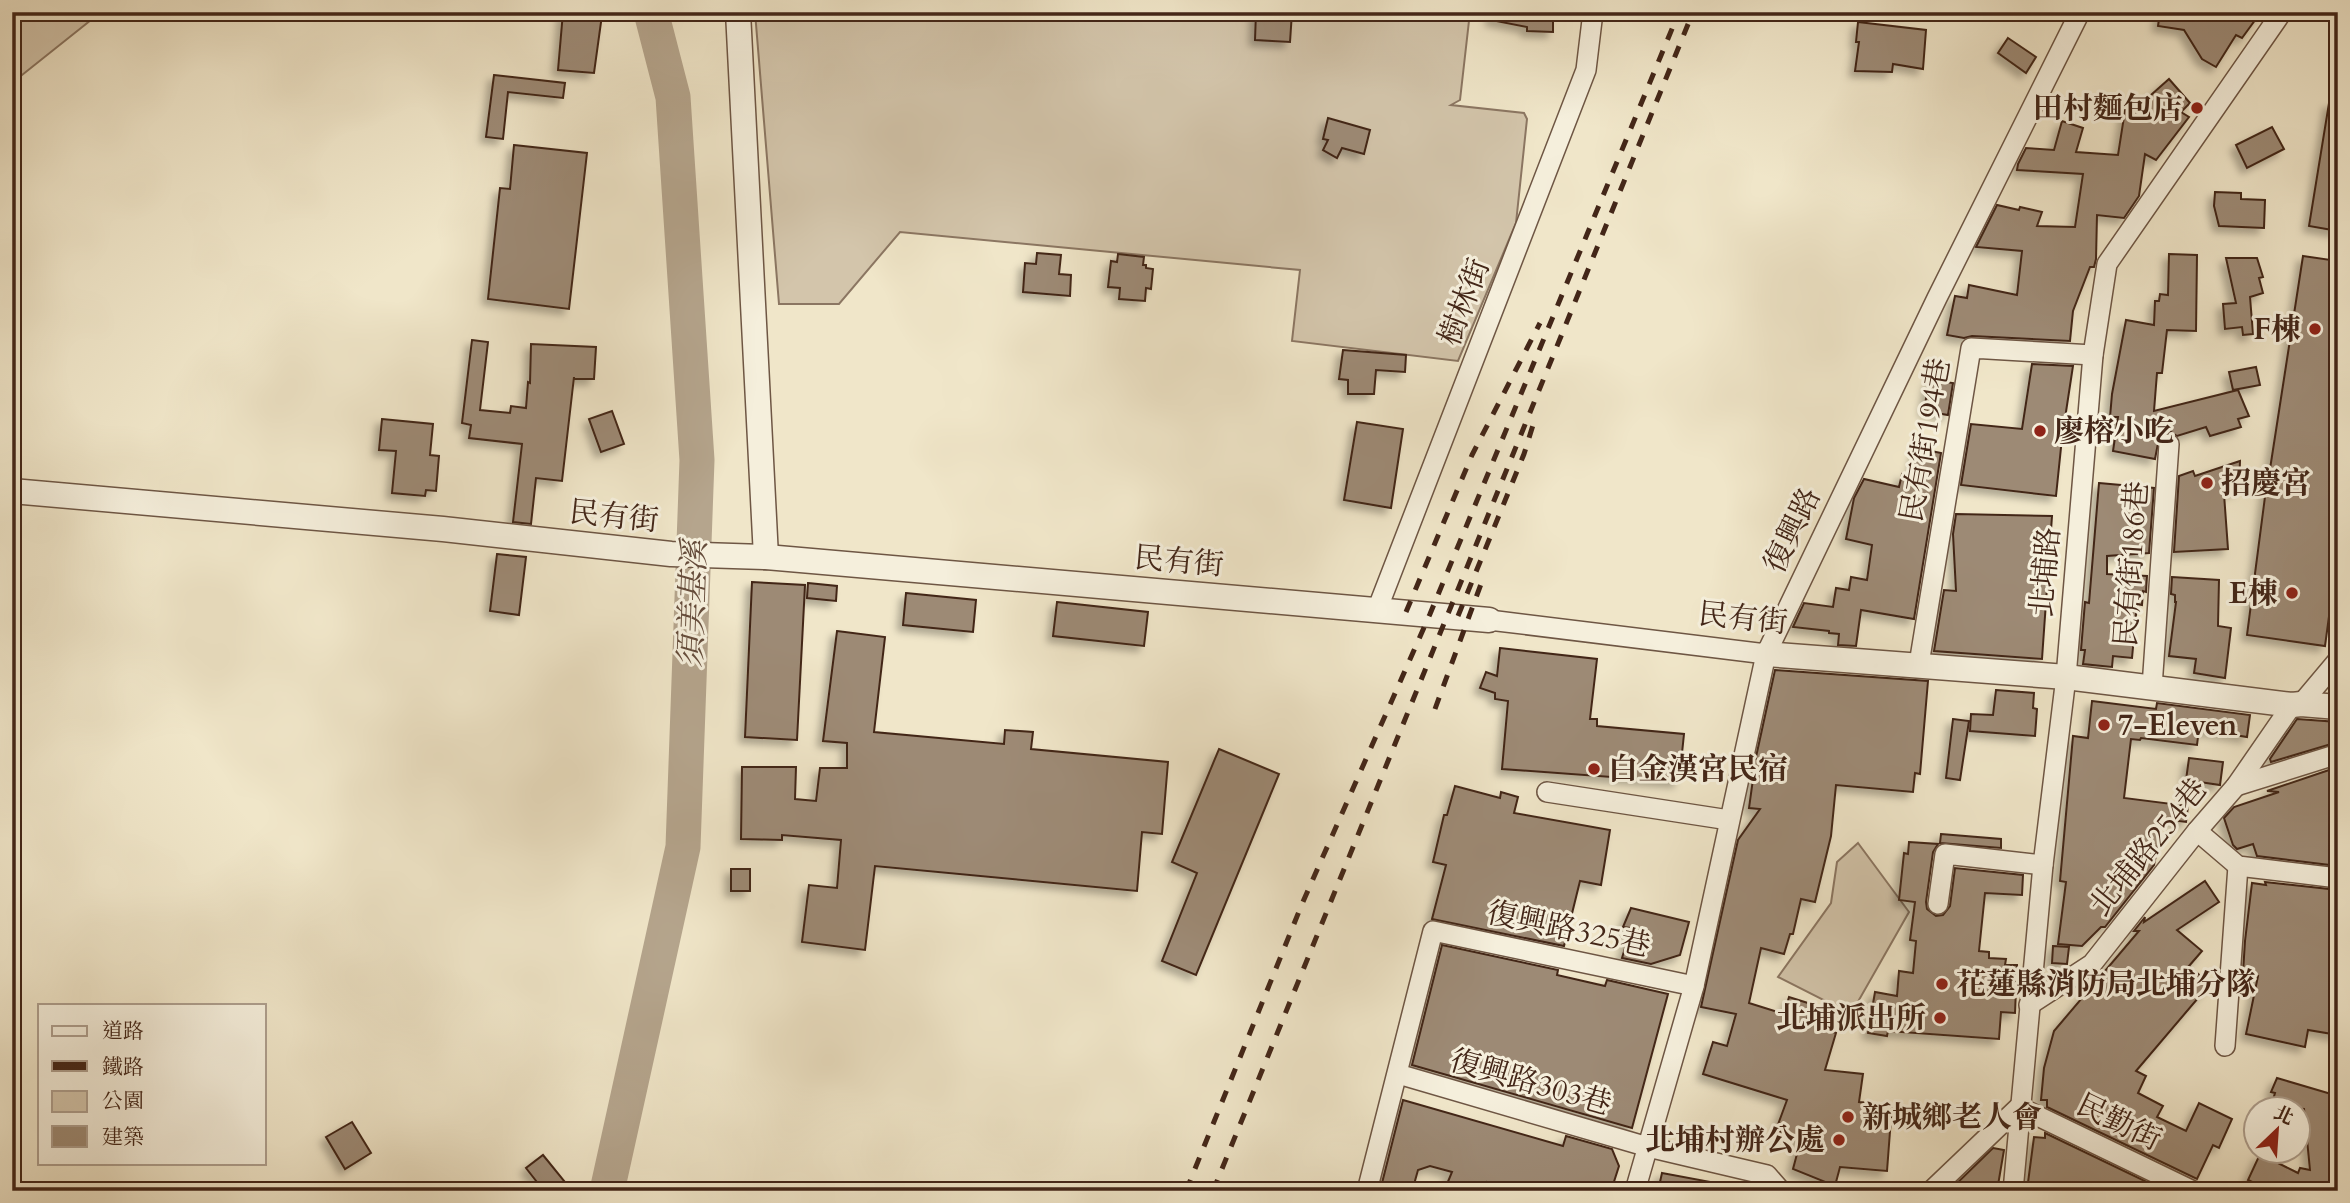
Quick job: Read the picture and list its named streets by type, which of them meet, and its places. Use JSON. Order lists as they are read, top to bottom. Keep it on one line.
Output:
{"streets":{"street":["樹林街","民有街194巷","民有街","復興路","民有街186巷","北埔路","北埔路254巷","復興路325巷","復興路303巷","民勤街"]},"crossings":[["樹林街","民有街"],["民有街194巷","民有街"],["民有街194巷","北埔路"],["民有街","復興路"],["民有街","民有街186巷"],["民有街","北埔路"],["民有街","北埔路254巷"],["復興路","復興路325巷"],["復興路","復興路303巷"],["北埔路","北埔路254巷"],["北埔路","民勤街"],["復興路325巷","復興路303巷"]],"water":["須美基溪"],"places":["田村麵包店","F棟","廖榕小吃","招慶宮","E棟","7-Eleven","白金漢宮民宿","花蓮縣消防局北埔分隊","北埔派出所","新城鄉老人會","北埔村辦公處"],"legend":["道路","鐵路","公園","建築"],"north":"top right"}
